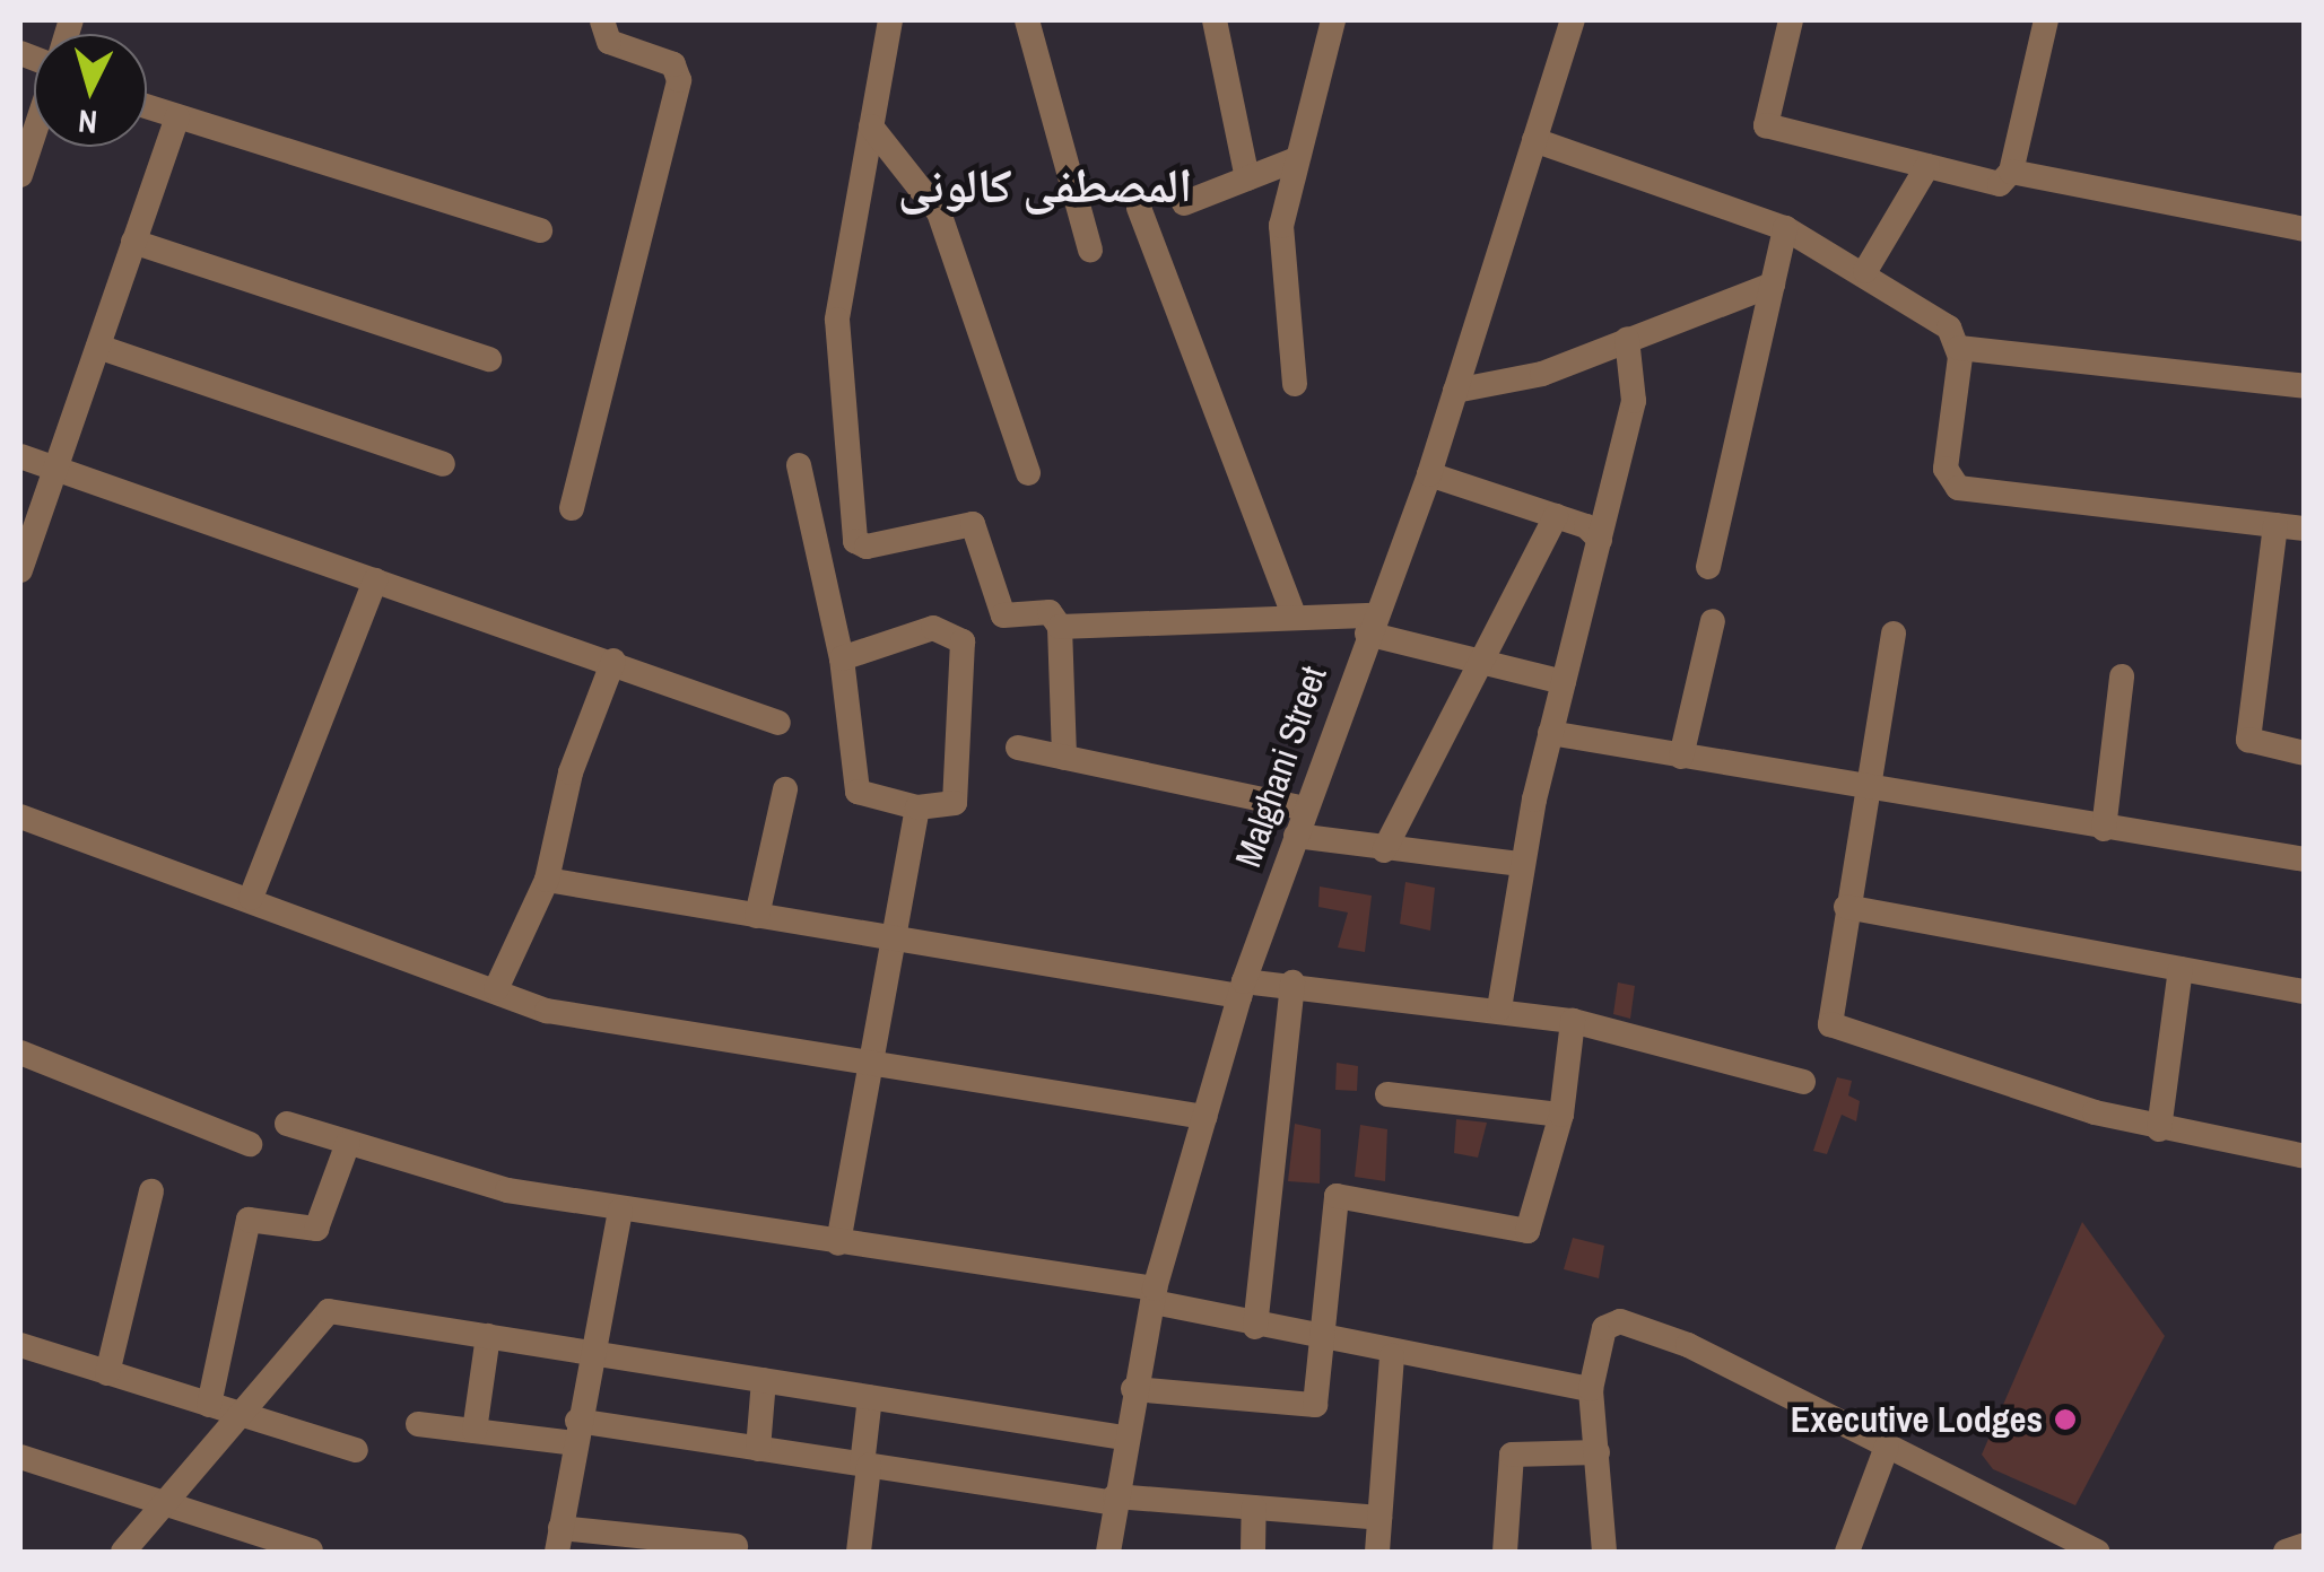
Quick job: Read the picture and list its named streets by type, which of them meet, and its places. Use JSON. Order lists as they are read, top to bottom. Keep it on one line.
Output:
{"streets":{"street":["Malghani Street"]},"districts":["المصطفی کالونی"],"places":["Executive Lodges"],"north":"bottom"}
